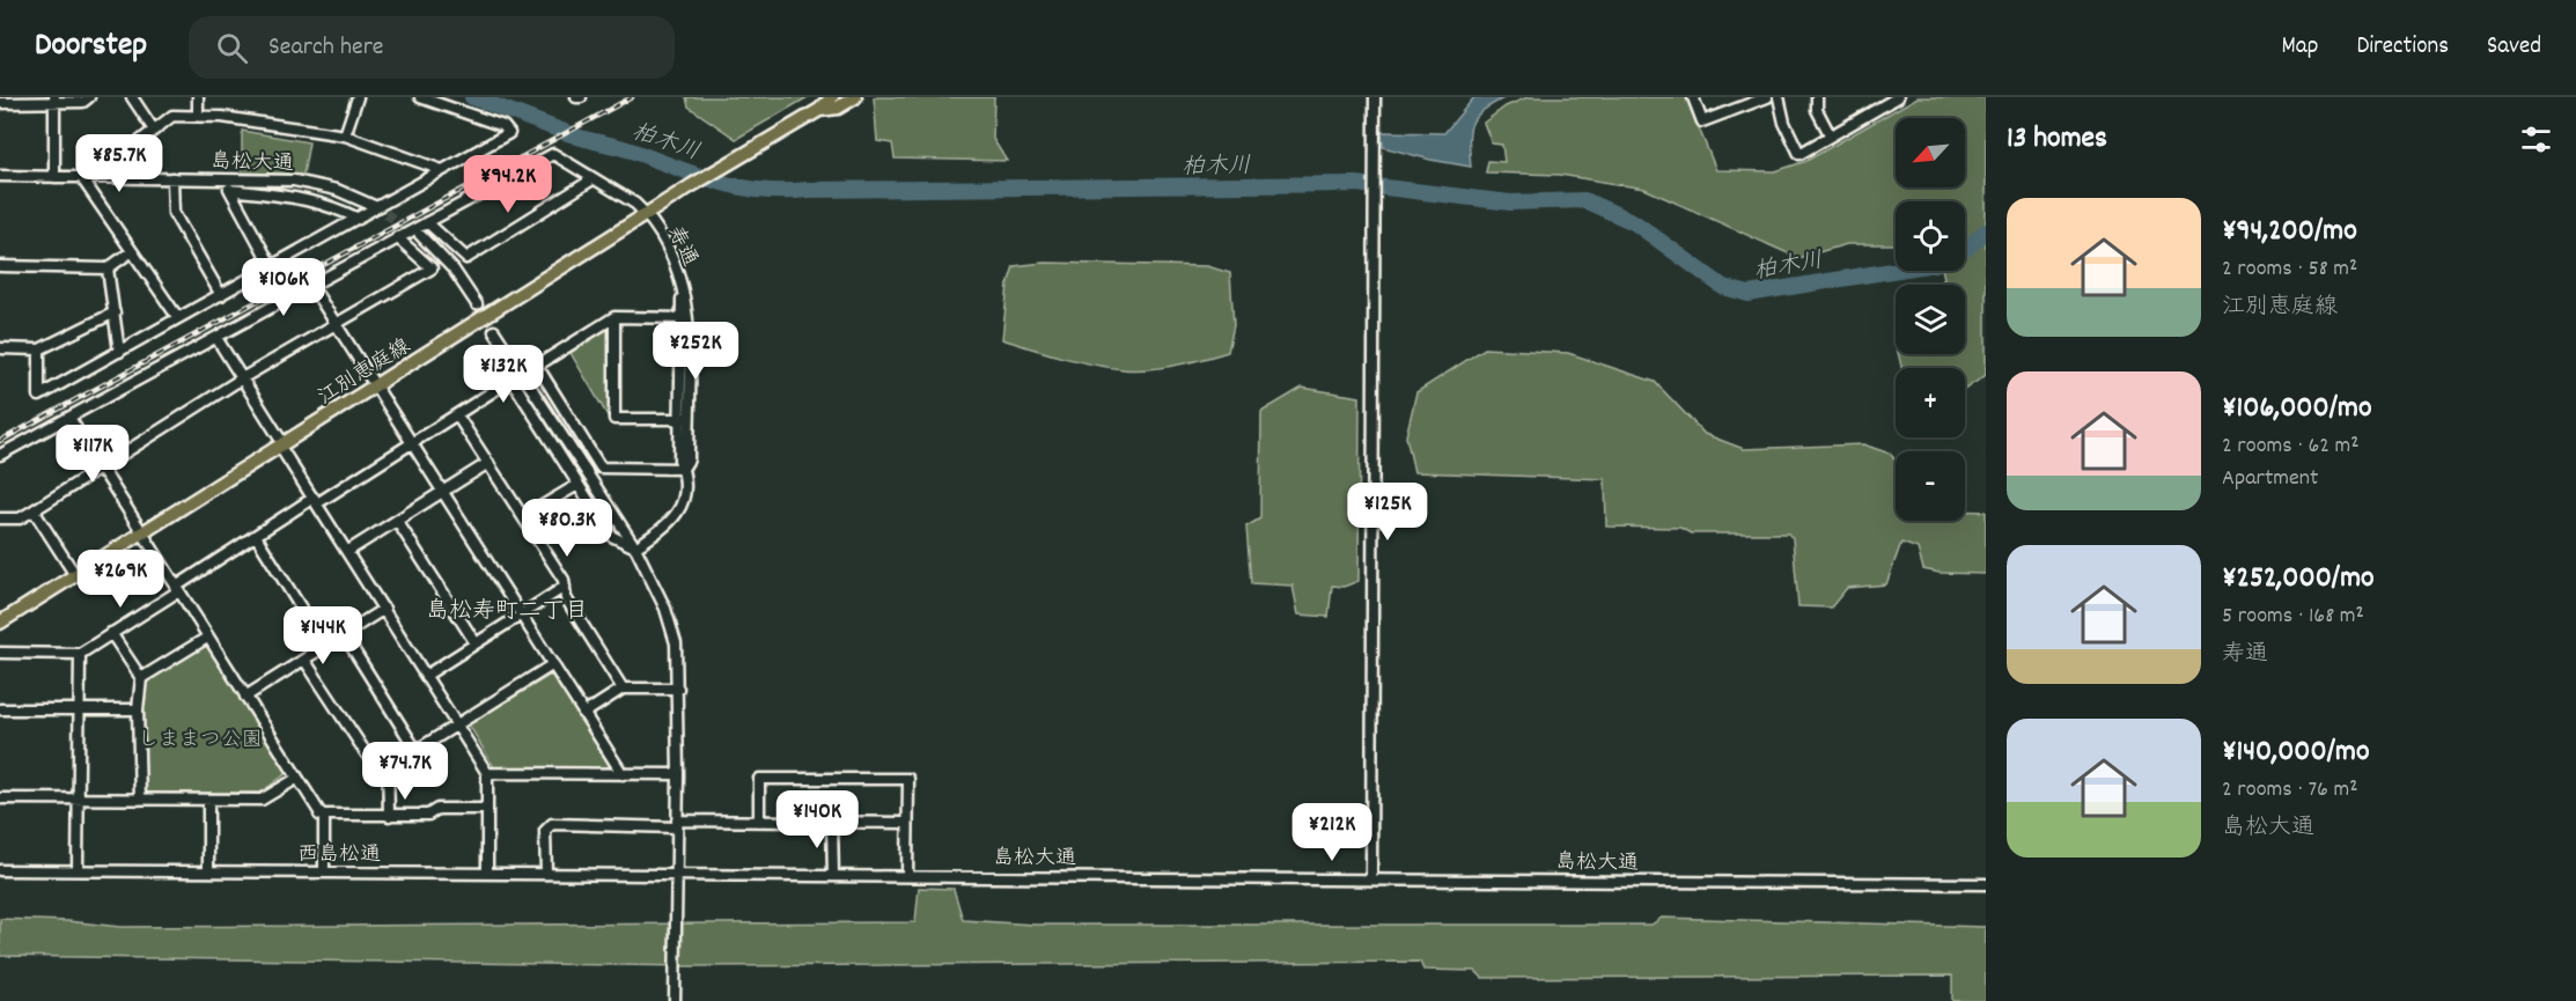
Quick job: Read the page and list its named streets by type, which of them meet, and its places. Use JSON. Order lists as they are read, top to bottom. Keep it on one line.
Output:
{"streets":{"main road":["江別恵庭線"],"street":["島松大通","寿通","西島松通"]},"crossings":[["島松大通","西島松通"],["寿通","江別恵庭線"]],"districts":["島松寿町二丁目"],"water":["柏木川"],"parks":["しままつ公園"],"north":"bottom left","page":{"header":"Doorstep","search":"Search here","nav":["Map","Directions","Saved"],"heading":"13 homes","map_buttons":["+","−"],"price":["¥85.7K","¥94.2K","¥106K","¥252K","¥132K","¥117K","¥125K","¥80.3K","¥269K","¥144K","¥74.7K","¥140K","¥212K"],"list":[{"name":"¥94,200/mo","note":"2 rooms · 58 m² · 江別恵庭線"},{"name":"¥106,000/mo","note":"2 rooms · 62 m² · Apartment"},{"name":"¥252,000/mo","note":"5 rooms · 168 m² · 寿通"},{"name":"¥140,000/mo","note":"2 rooms · 76 m² · 島松大通"}]}}
